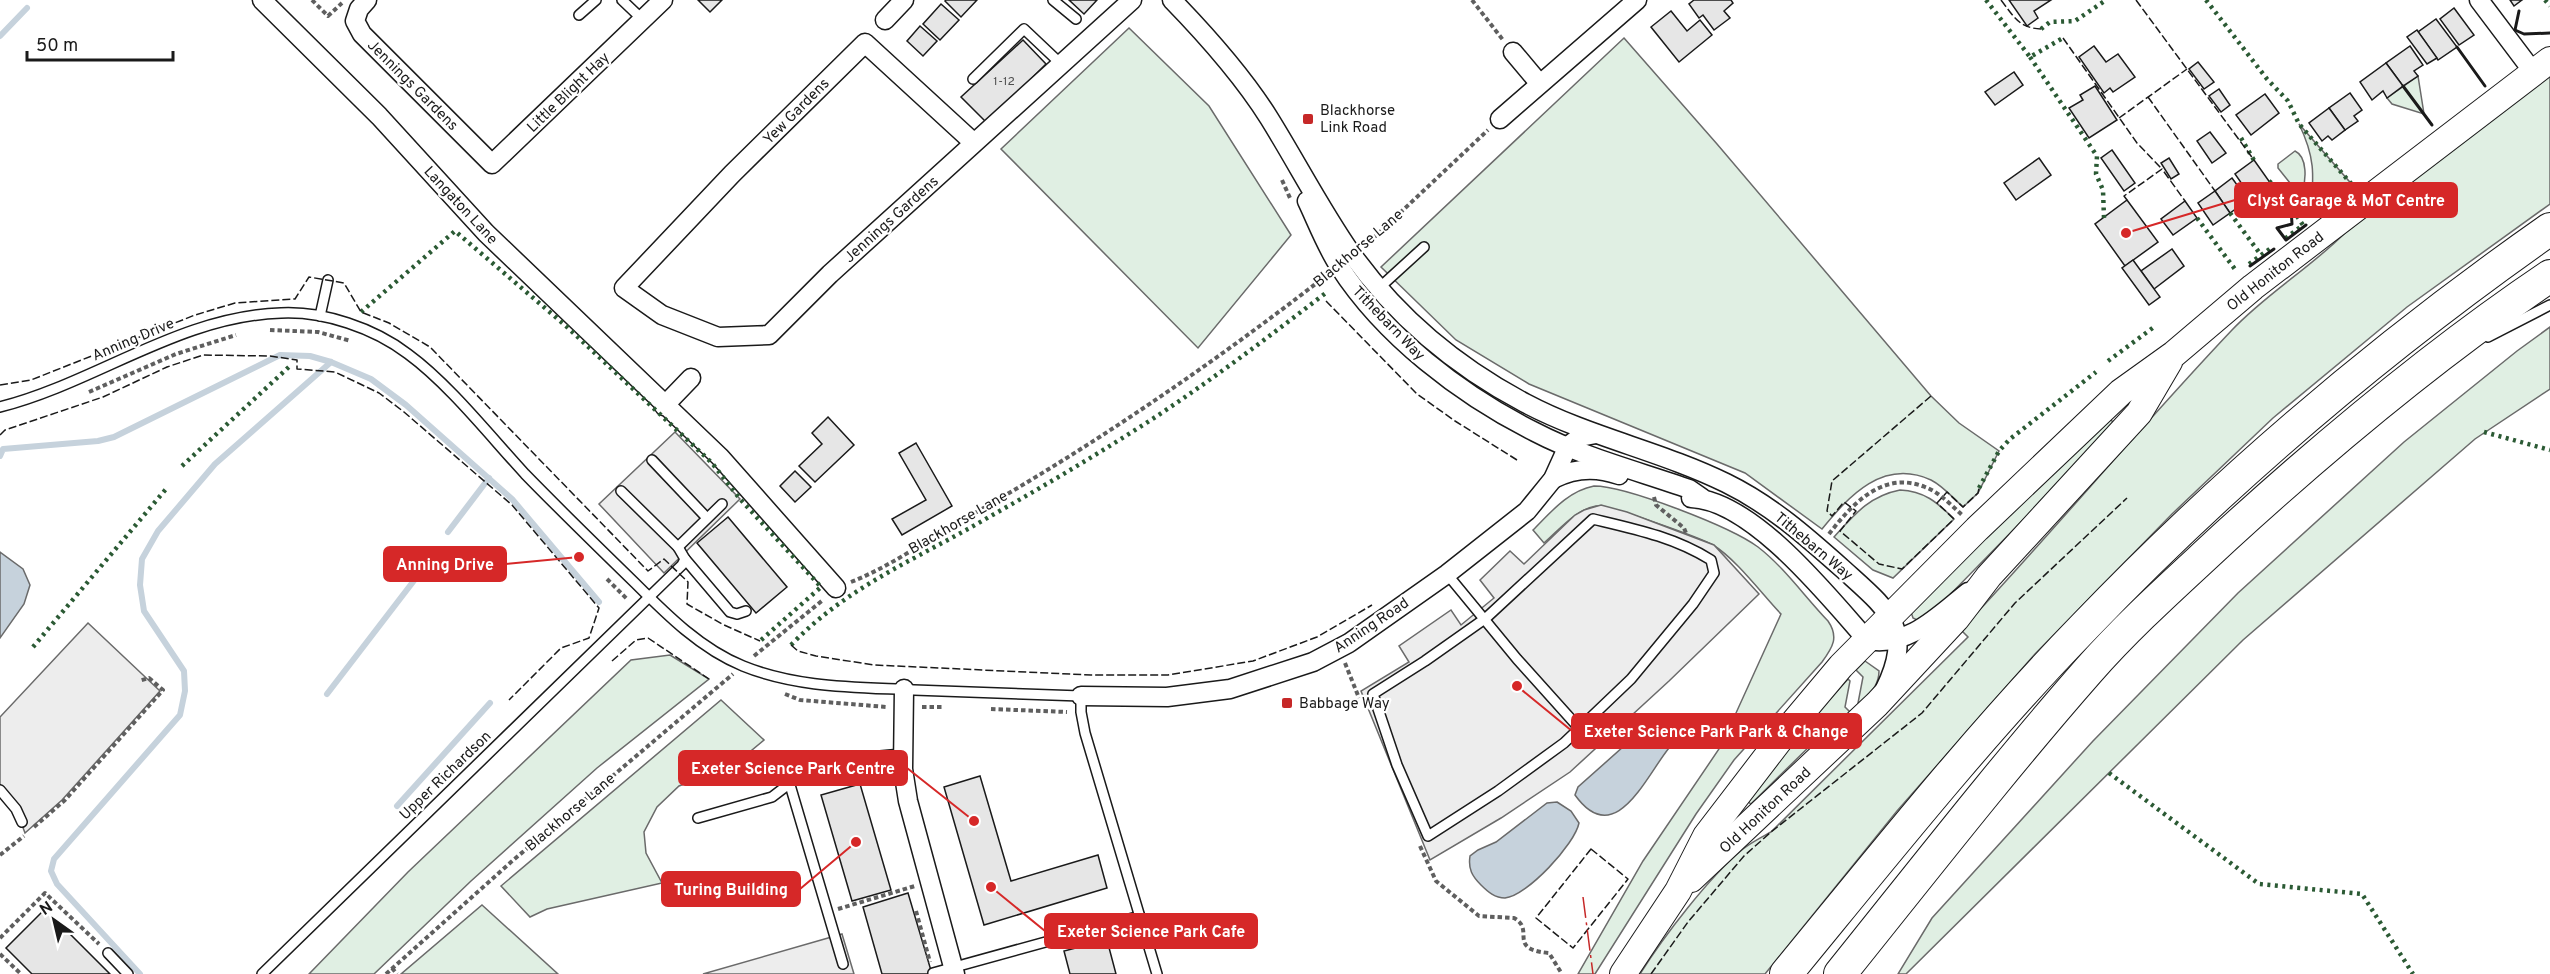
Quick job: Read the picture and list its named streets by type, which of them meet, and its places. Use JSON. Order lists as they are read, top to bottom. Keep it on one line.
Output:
{"streets":{"street":["Jennings Gardens","Little Blight Hay","Yew Gardens","Langaton Lane","Old Honiton Road","Tithebarn Way","Anning Road"],"lane":["Anning Drive","Upper Richardson"],"path":["Blackhorse Lane"]},"crossings":[["Jennings Gardens","Little Blight Hay"],["Jennings Gardens","Yew Gardens"],["Langaton Lane","Blackhorse Lane"],["Blackhorse Lane","Tithebarn Way"],["Blackhorse Lane","Anning Drive"],["Old Honiton Road","Tithebarn Way"],["Tithebarn Way","Anning Road"],["Anning Drive","Anning Road"],["Anning Drive","Upper Richardson"]],"places":{"transit":["Blackhorse Link Road","Babbage Way"],"other":["Clyst Garage & MoT Centre","Anning Drive","Exeter Science Park Park & Change","Exeter Science Park Centre","Turing Building","Exeter Science Park Cafe"]},"house_numbers":["1-12"],"scale_bar":"50 m","north":"top left"}
